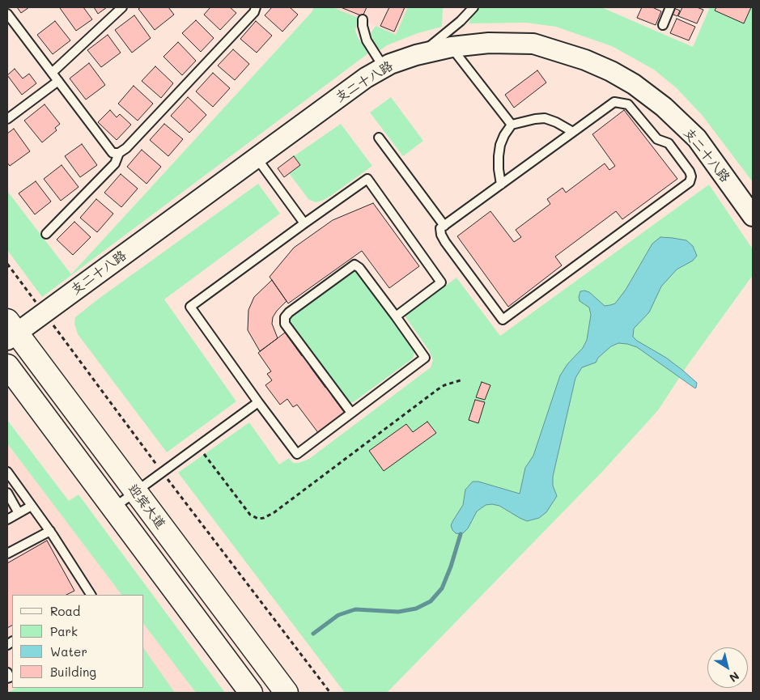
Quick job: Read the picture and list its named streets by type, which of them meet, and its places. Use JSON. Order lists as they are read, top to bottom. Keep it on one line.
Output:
{"streets":{"highway":["迎宾大道"],"street":["支二十八路"]},"crossings":[["支二十八路","迎宾大道"]],"legend":["Road","Park","Water","Building"],"north":"bottom right"}
